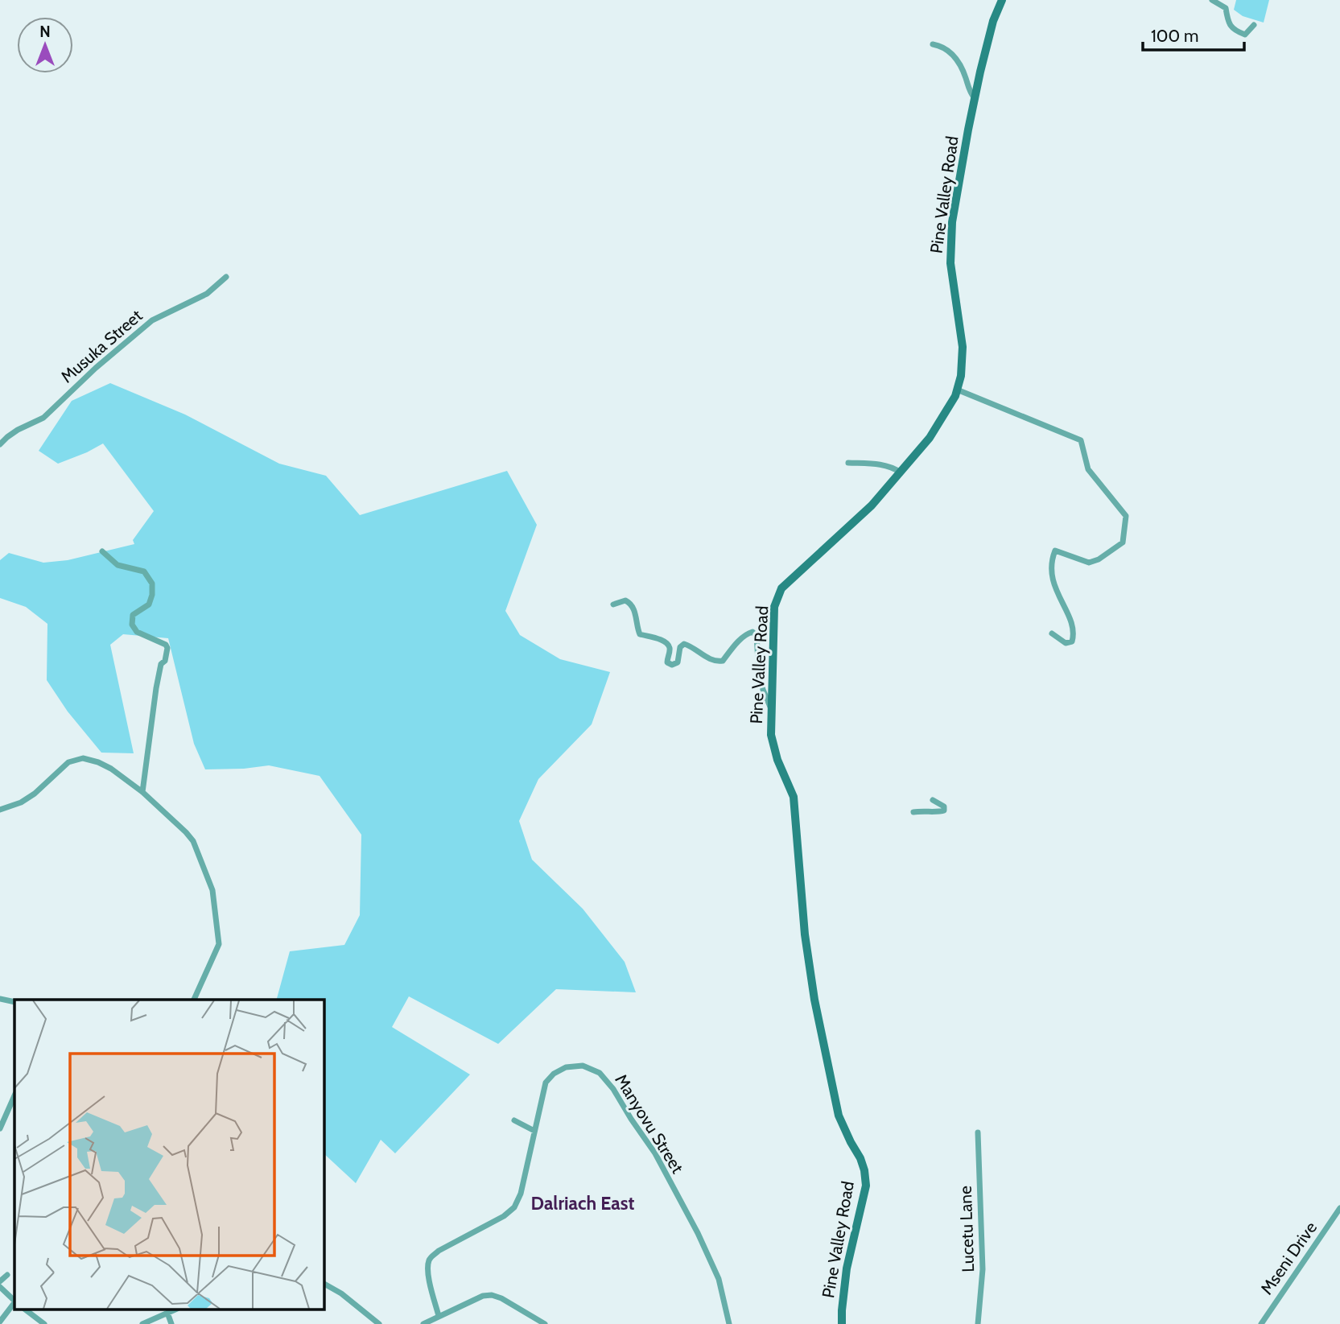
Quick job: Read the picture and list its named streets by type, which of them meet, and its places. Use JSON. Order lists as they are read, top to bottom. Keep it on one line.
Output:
{"streets":{"main road":["Pine Valley Road"],"street":["Musuka Street","Manyovu Street","Lucetu Lane","Mseni Drive"]},"districts":["Dalriach East"],"scale_bar":"100 m","north":"top"}
